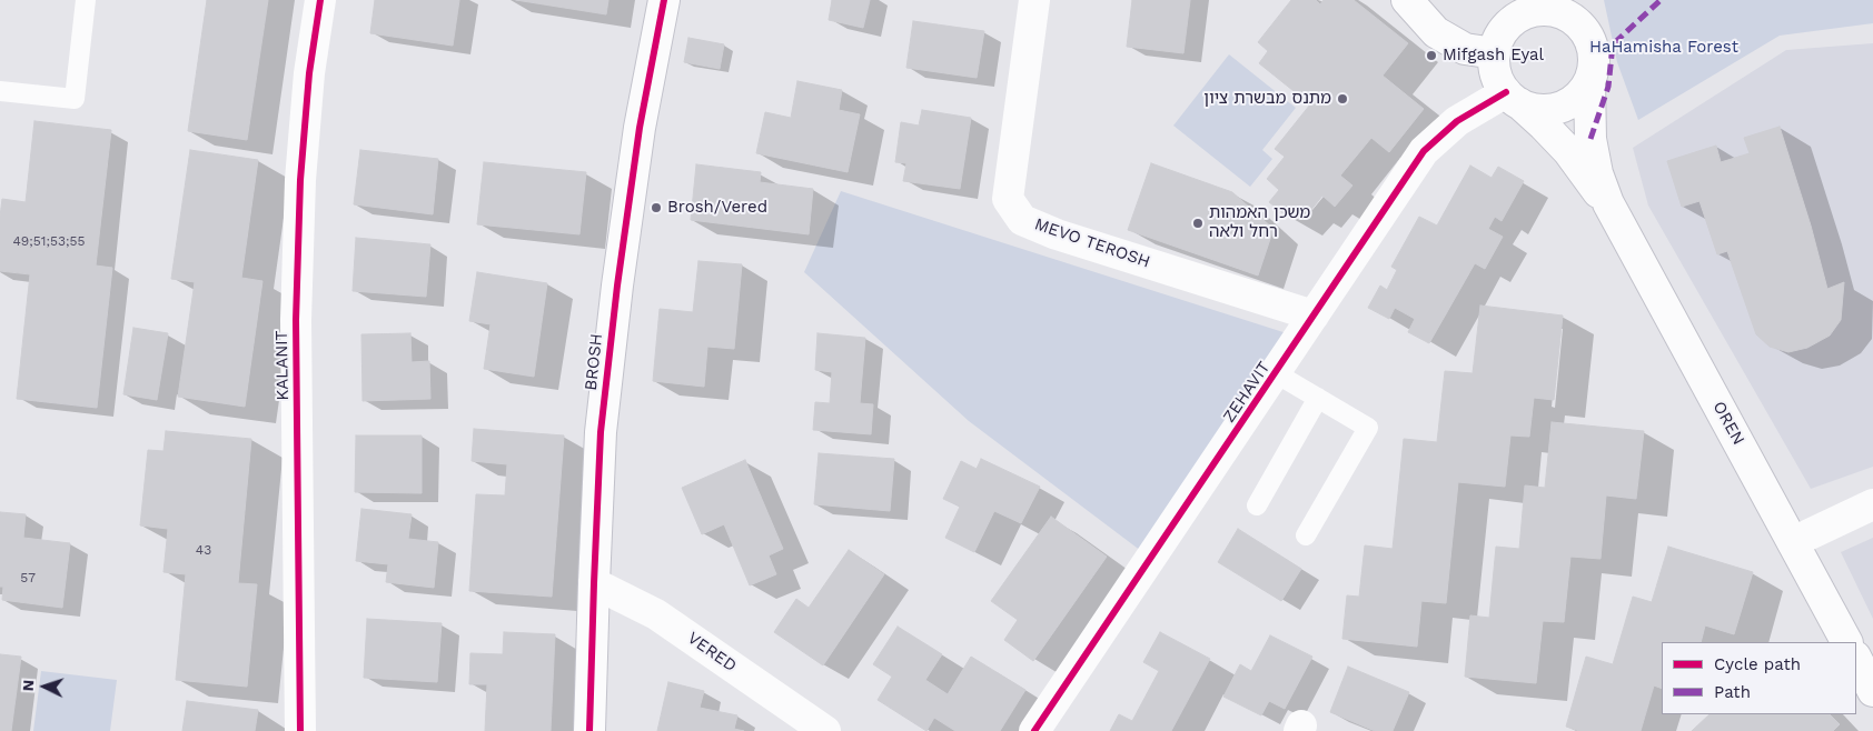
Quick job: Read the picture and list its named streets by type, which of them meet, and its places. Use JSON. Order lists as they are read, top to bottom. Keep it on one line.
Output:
{"streets":{"street":["MEVO TEROSH","BROSH","KALANIT","ZEHAVIT","OREN","VERED"]},"crossings":[["MEVO TEROSH","ZEHAVIT"],["BROSH","VERED"],["ZEHAVIT","OREN"]],"parks":["HaHamisha Forest"],"places":["Mifgash Eyal","מתנס מבשרת ציון","Brosh/Vered","משכן האמהות רחל ולאה"],"house_numbers":["49;51;53;55","43","57"],"legend":["Cycle path","Path"],"north":"left"}
